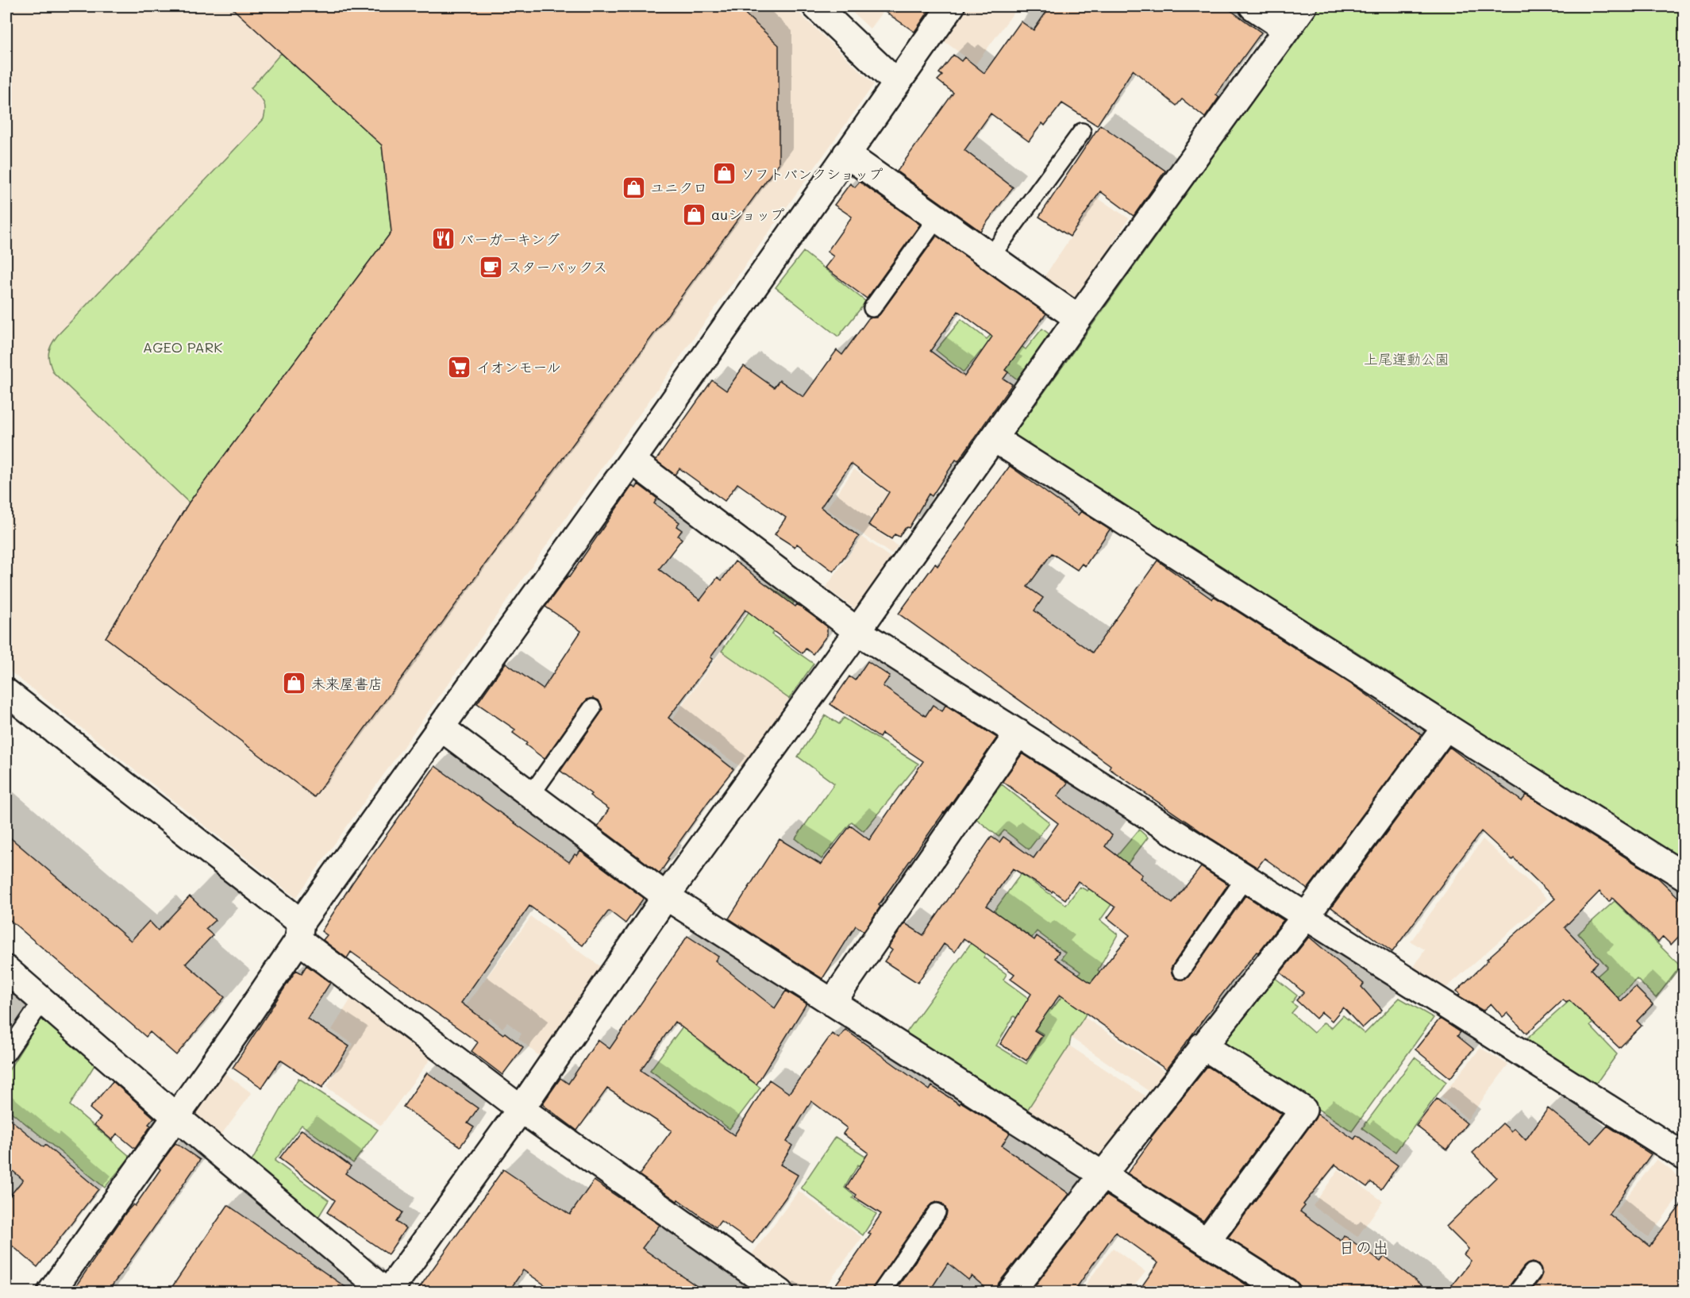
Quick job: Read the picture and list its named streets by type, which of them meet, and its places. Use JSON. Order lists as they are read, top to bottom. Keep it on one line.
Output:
{"districts":["日の出"],"parks":["AGEO PARK","上尾運動公園"],"places":{"shop":["ソフトバンクショップ","ユニクロ","auショップ","未来屋書店"],"restaurant":["バーガーキング"],"cafe":["スターバックス"],"supermarket":["イオンモール"]}}
